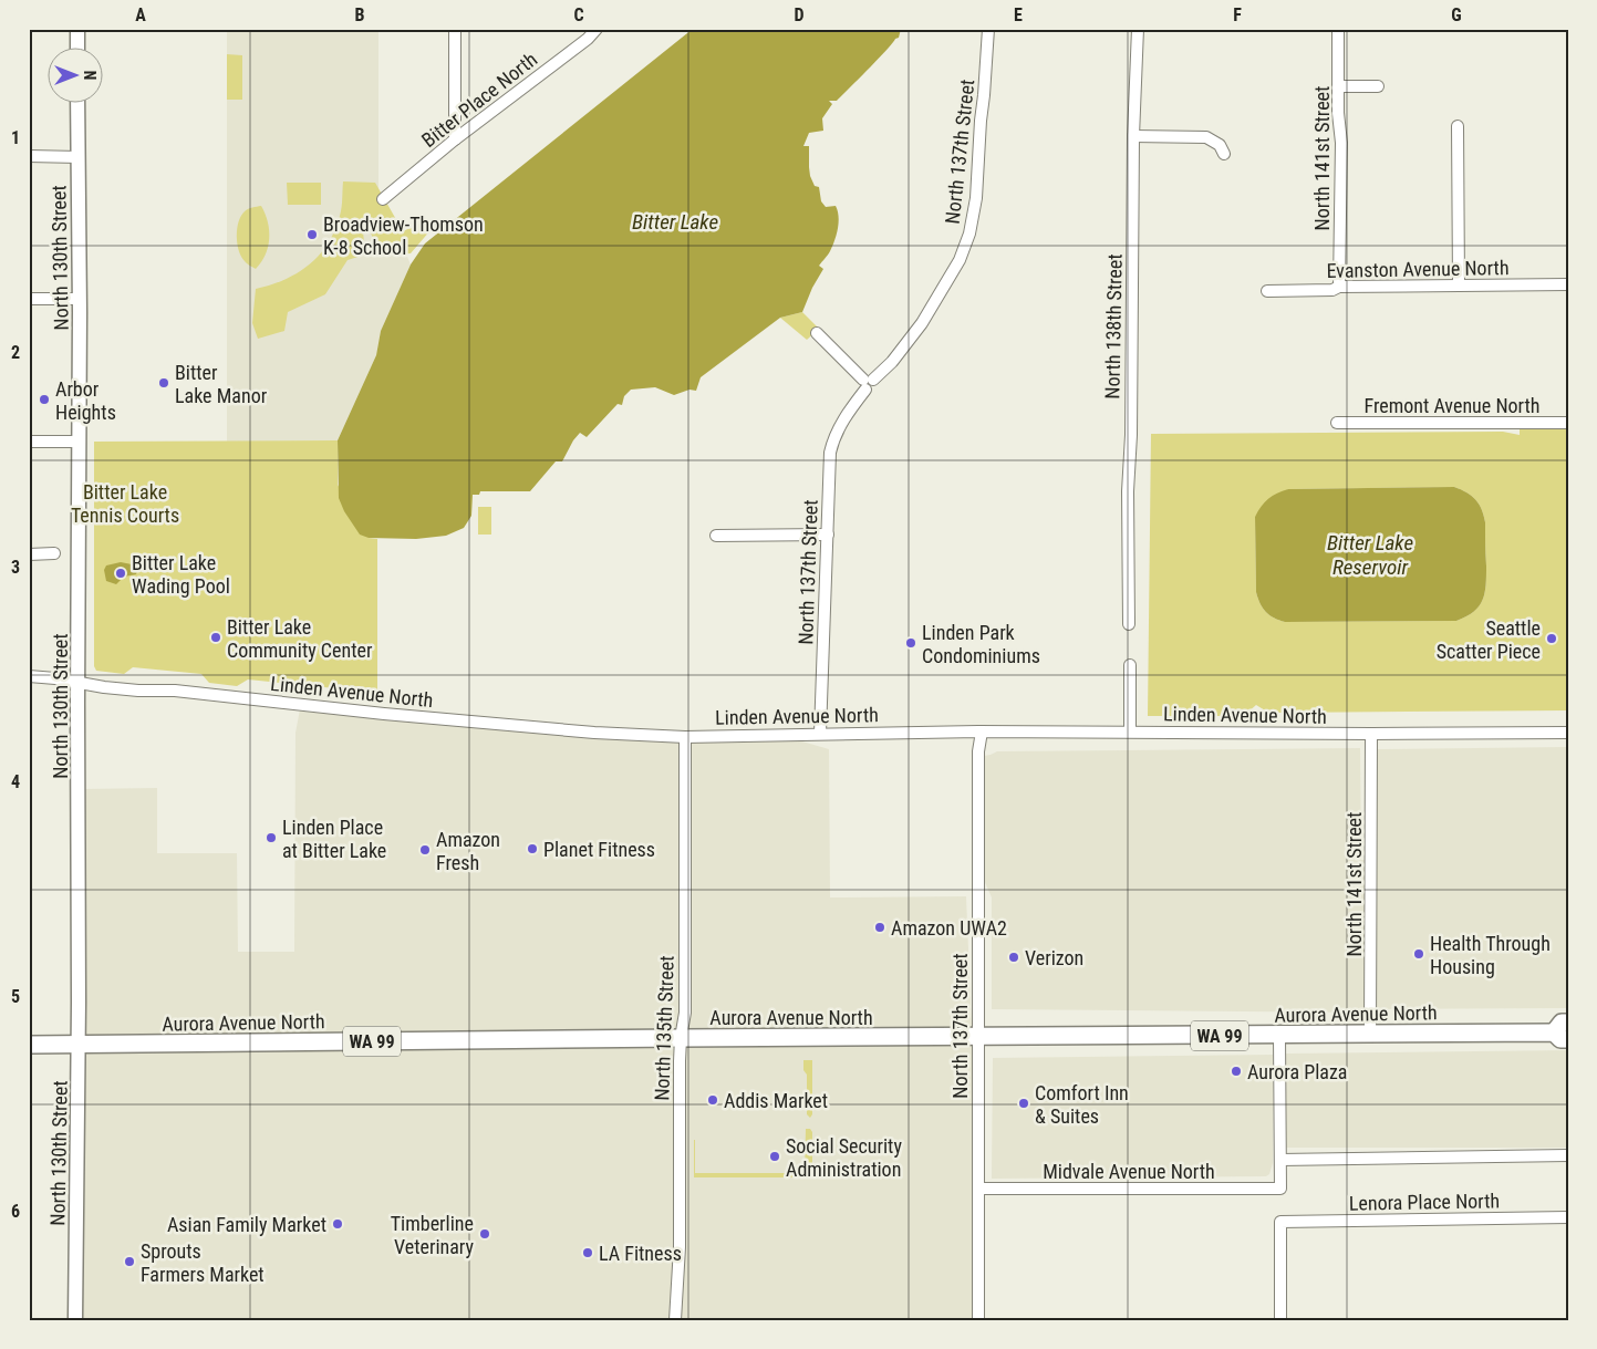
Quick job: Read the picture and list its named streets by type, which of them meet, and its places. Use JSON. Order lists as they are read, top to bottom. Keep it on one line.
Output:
{"streets":{"highway":["Aurora Avenue North","WA 99"],"main road":["North 130th Street"],"street":["Bitter Place North","North 137th Street","North 141st Street","Evanston Avenue North","North 138th Street","Fremont Avenue North","Linden Avenue North","North 135th Street","Midvale Avenue North","Lenora Place North"]},"crossings":[["North 137th Street","Linden Avenue North"],["North 137th Street","Aurora Avenue North"],["North 137th Street","Midvale Avenue North"],["North 141st Street","Evanston Avenue North"],["North 141st Street","Linden Avenue North"],["North 141st Street","Aurora Avenue North"],["North 130th Street","Linden Avenue North"],["North 130th Street","Aurora Avenue North"],["Linden Avenue North","North 135th Street"],["Aurora Avenue North","North 135th Street"]],"water":["Bitter Lake","Bitter Lake Reservoir"],"parks":["Bitter Lake Tennis Courts"],"places":["Broadview-Thomson K-8 School","Bitter Lake Manor","Arbor Heights","Bitter Lake Wading Pool","Bitter Lake Community Center","Seattle Scatter Piece","Linden Park Condominiums","Linden Place at Bitter Lake","Planet Fitness","Amazon Fresh","Amazon UWA2","Health Through Housing","Verizon","Aurora Plaza","Addis Market","Comfort Inn & Suites","Social Security Administration","Asian Family Market","Timberline Veterinary","LA Fitness","Sprouts Farmers Market"],"north":"right","grid":{"columns":["A","B","C","D","E","F","G"],"rows":["1","2","3","4","5","6"]}}
